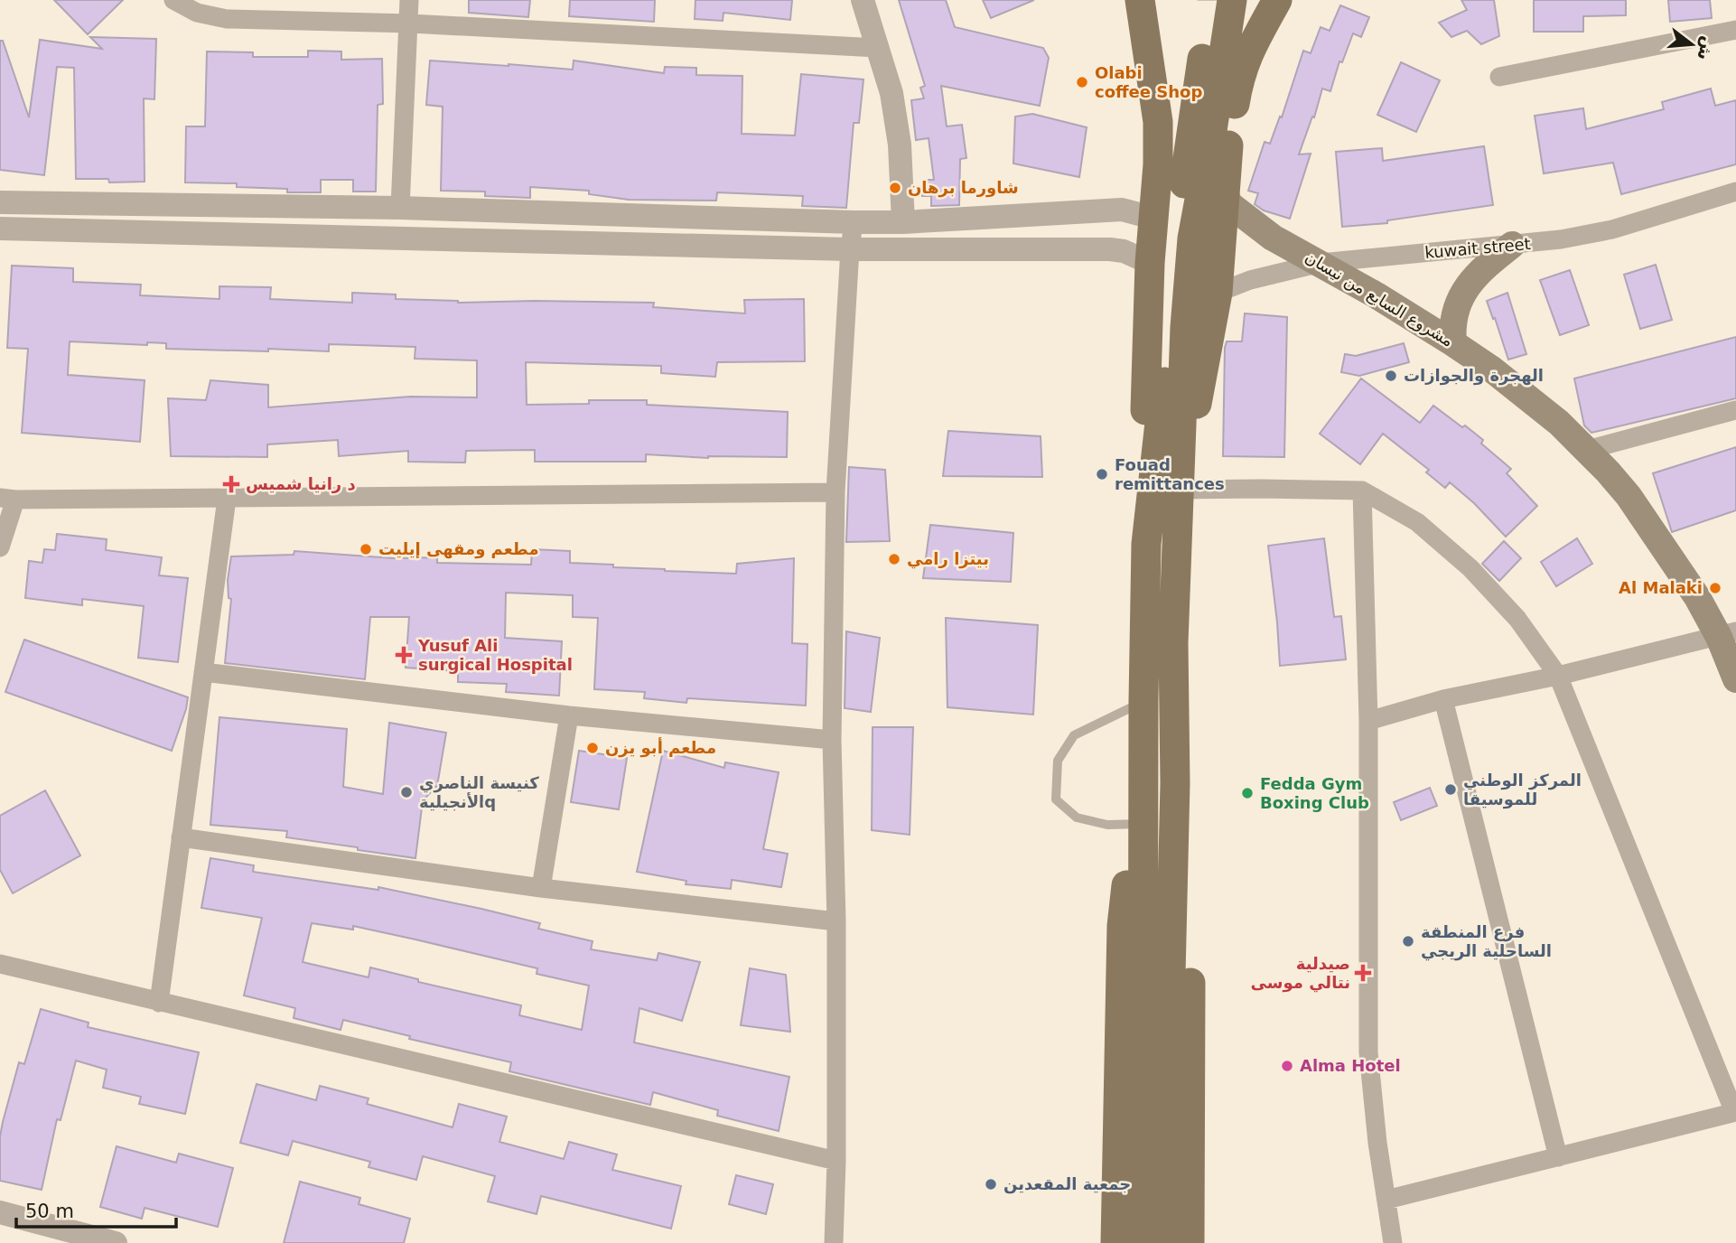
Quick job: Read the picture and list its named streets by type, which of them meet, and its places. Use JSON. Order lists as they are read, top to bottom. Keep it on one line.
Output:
{"streets":{"main road":["مشروع السابع من نيسان"],"street":["kuwait street"]},"crossings":[["kuwait street","مشروع السابع من نيسان"]],"places":{"other":["Olabi coffee Shop","شاورما برهان","الهجرة والجوازات","Fouad remittances","مطعم ومقهى إيليت","بيتزا رامي","Al Malaki","مطعم أبو يزن","المركز الوطني للموسيقا","كنيسة الناصري الأنجيليةq","Fedda Gym Boxing Club","فرع المنطقة الساحلية الريجي","Alma Hotel","جمعية المقعدين"],"health":["د رانيا شميس","Yusuf Ali surgical Hospital","صيدلية نتالي موسى"]},"scale_bar":"50 m","north":"right"}
